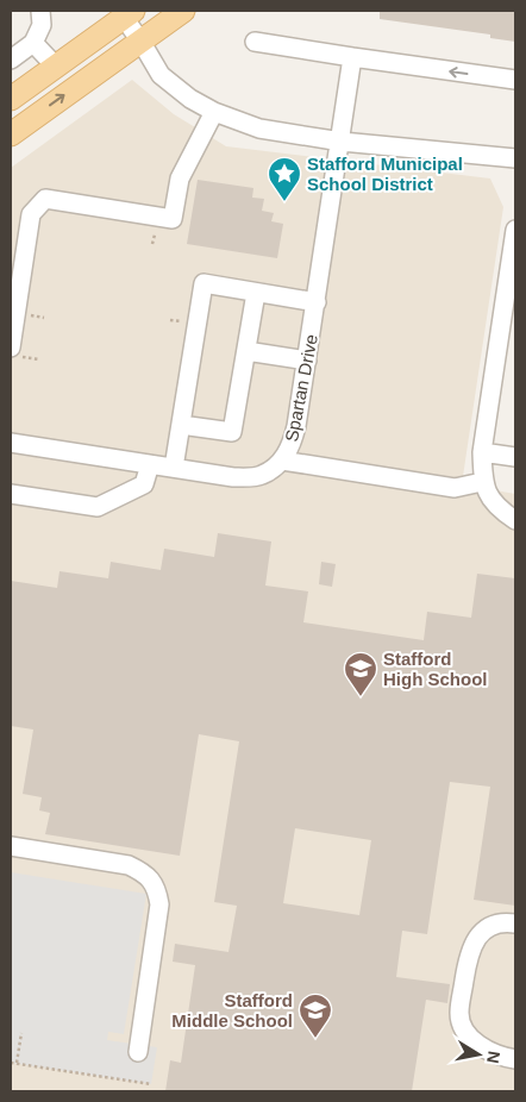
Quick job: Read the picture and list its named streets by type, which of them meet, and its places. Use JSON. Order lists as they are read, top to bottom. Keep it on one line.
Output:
{"streets":{"street":["Spartan Drive"]},"places":{"place":["Stafford Municipal School District"],"school or university":["Stafford High School","Stafford Middle School"]},"north":"right"}
